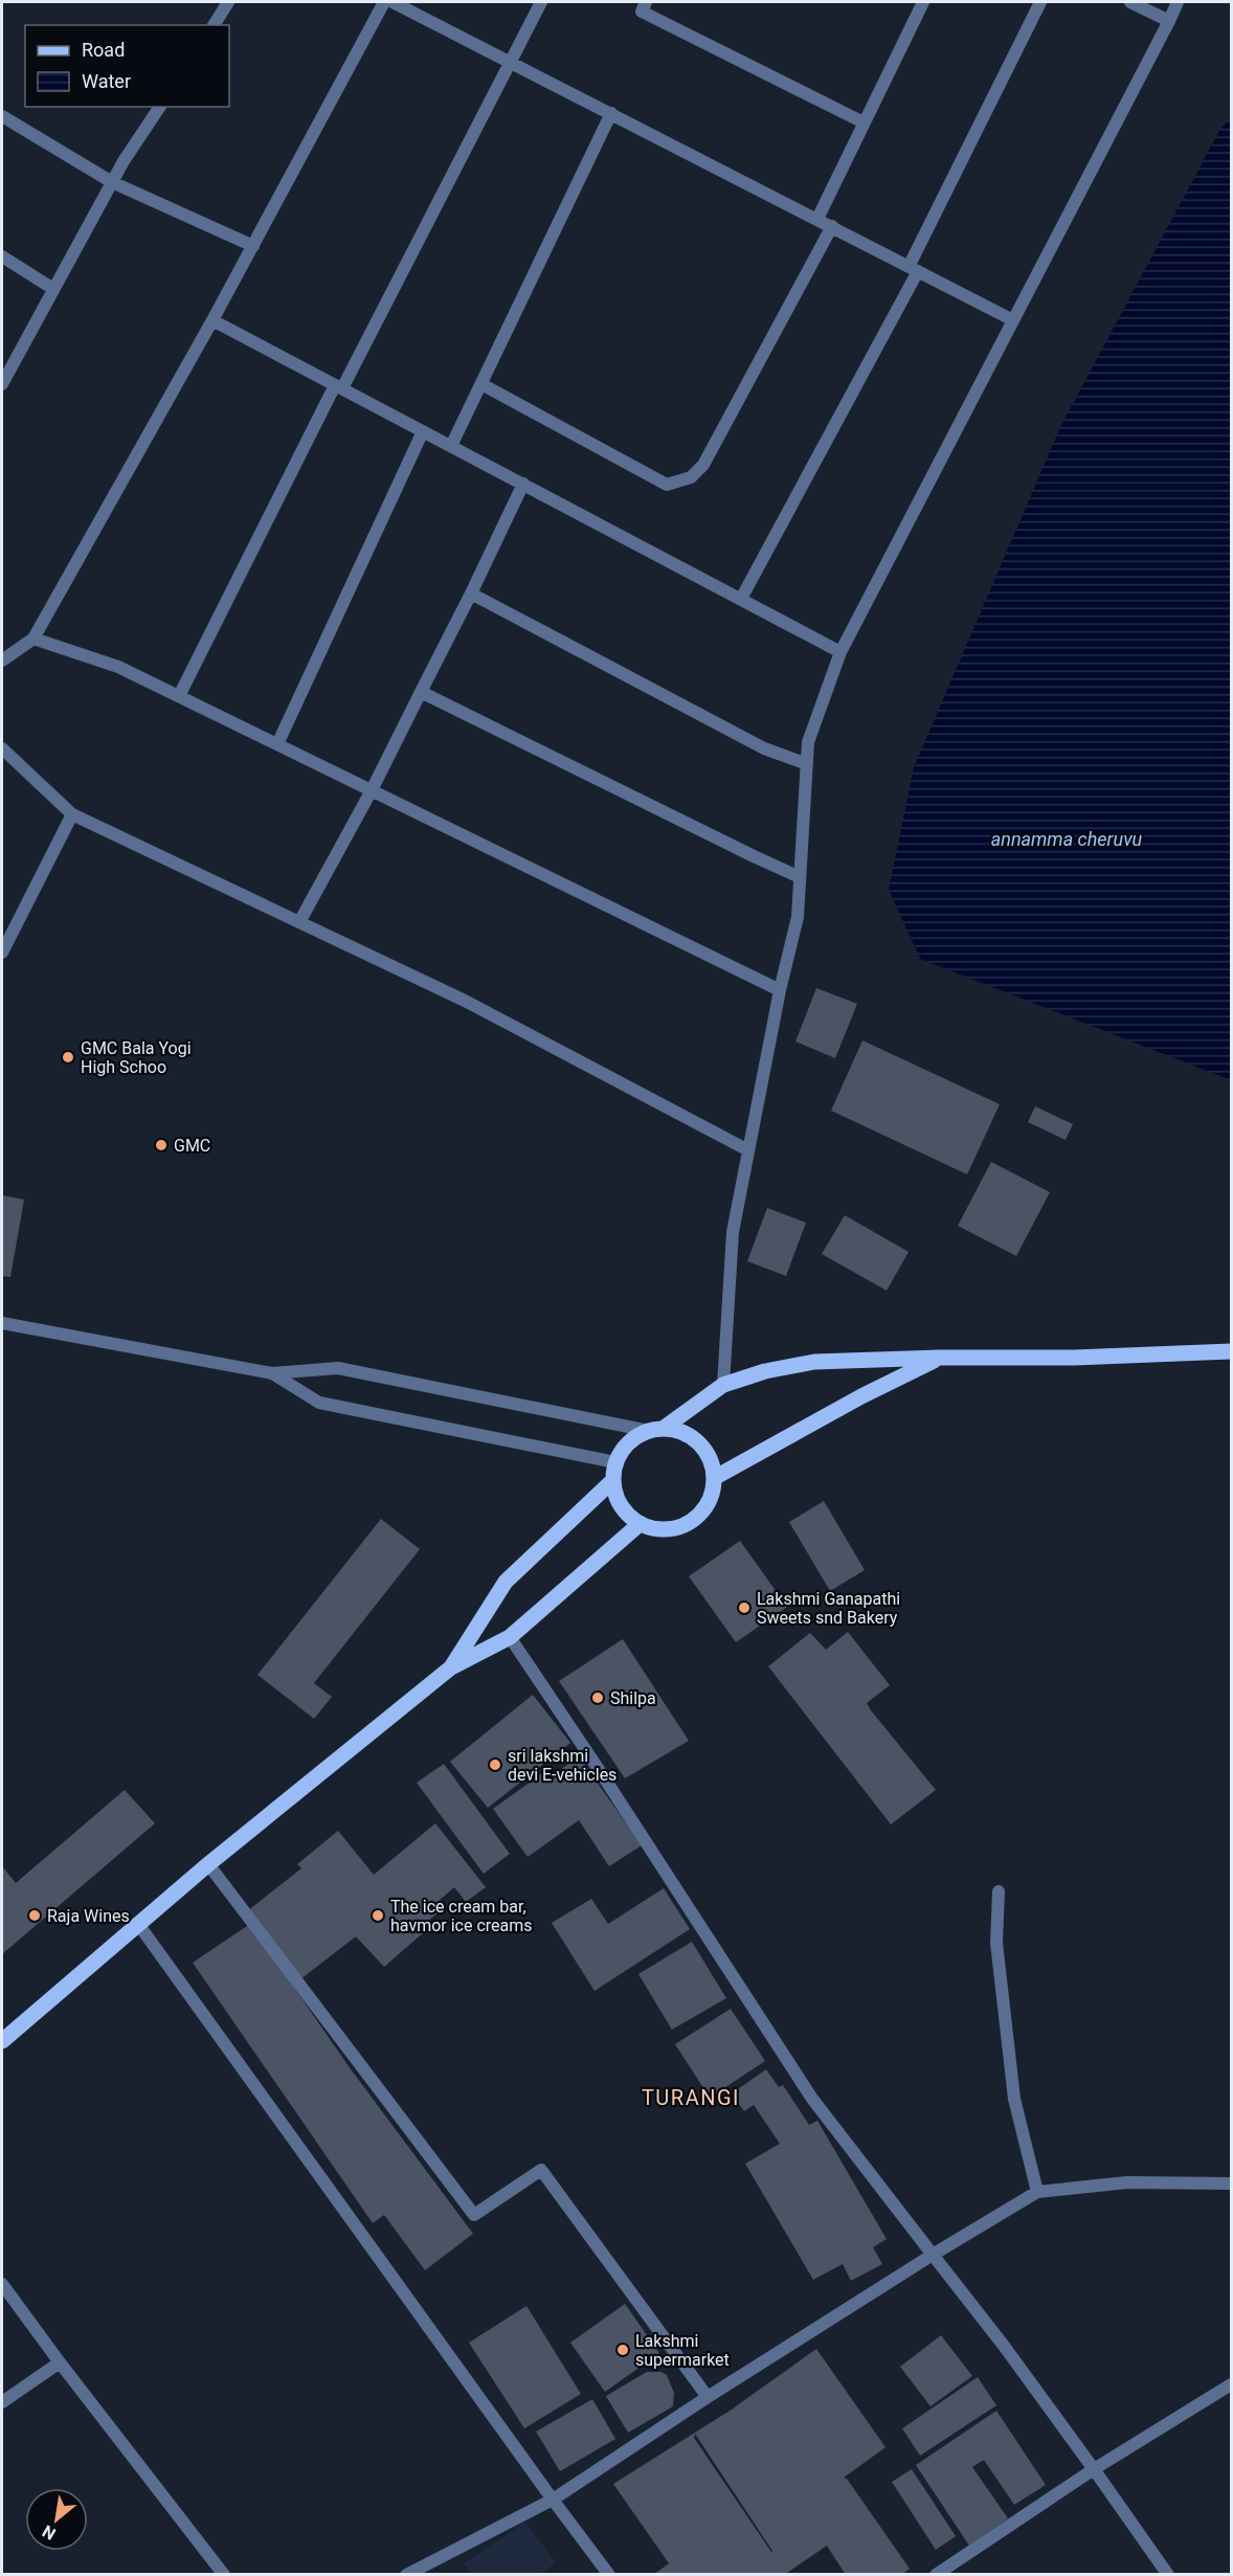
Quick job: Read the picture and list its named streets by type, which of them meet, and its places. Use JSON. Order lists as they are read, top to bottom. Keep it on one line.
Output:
{"districts":["TURANGI"],"water":["annamma cheruvu"],"places":["GMC Bala Yogi High Schoo","GMC","Lakshmi Ganapathi Sweets snd Bakery","Shilpa","sri lakshmi devi E-vehicles","Raja Wines","The ice cream bar, havmor ice creams","Lakshmi supermarket"],"legend":["Road","Water"],"north":"bottom left"}
